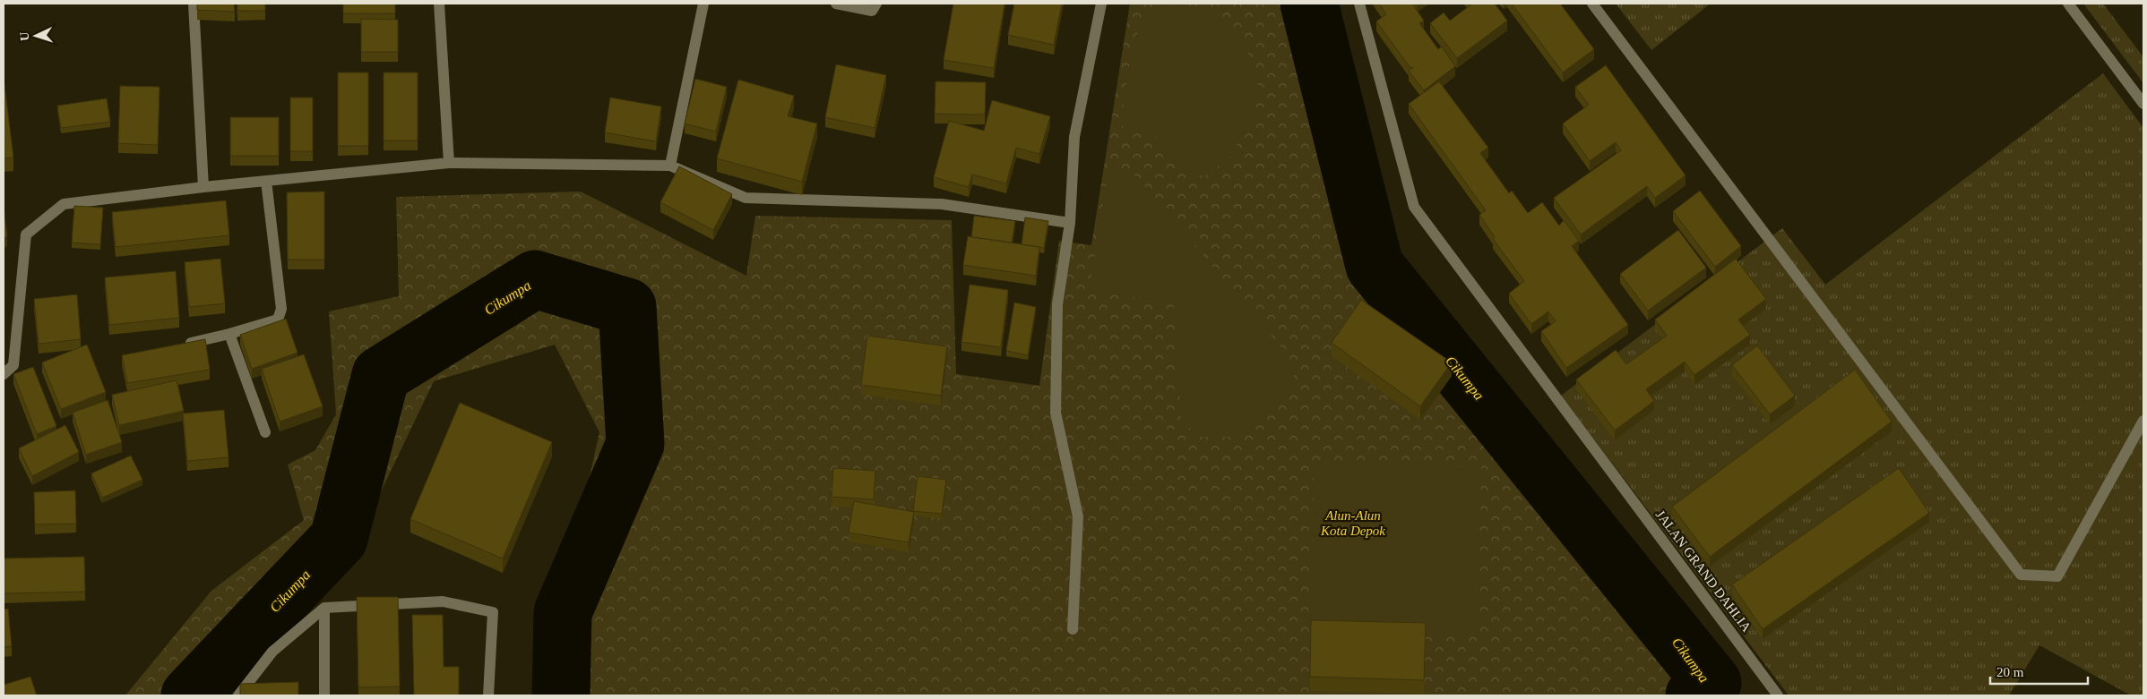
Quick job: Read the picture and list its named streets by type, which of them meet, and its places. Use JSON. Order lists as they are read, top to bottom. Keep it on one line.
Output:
{"streets":{"street":["JALAN GRAND DAHLIA"]},"water":["Cikumpa"],"parks":["Alun-Alun Kota Depok"],"scale_bar":"20 m","north":"left"}
